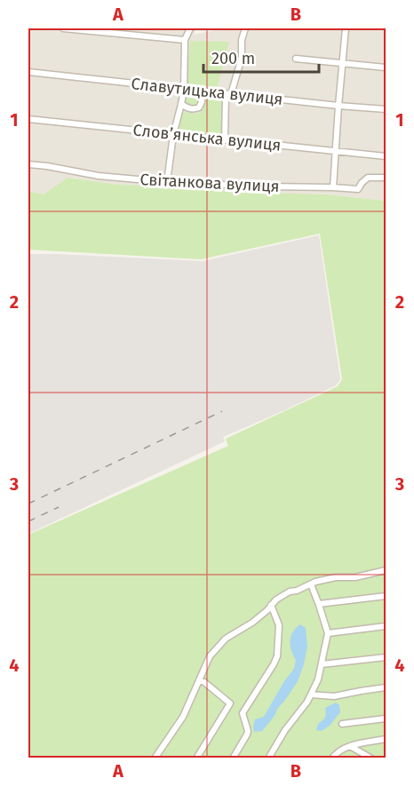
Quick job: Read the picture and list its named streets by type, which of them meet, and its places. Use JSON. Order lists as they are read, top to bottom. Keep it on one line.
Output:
{"streets":{"street":["Славутицька вулиця","Словʼянська вулиця","Світанкова вулиця"]},"scale_bar":"200 m","grid":{"columns":["A","B"],"rows":["1","2","3","4"]}}
